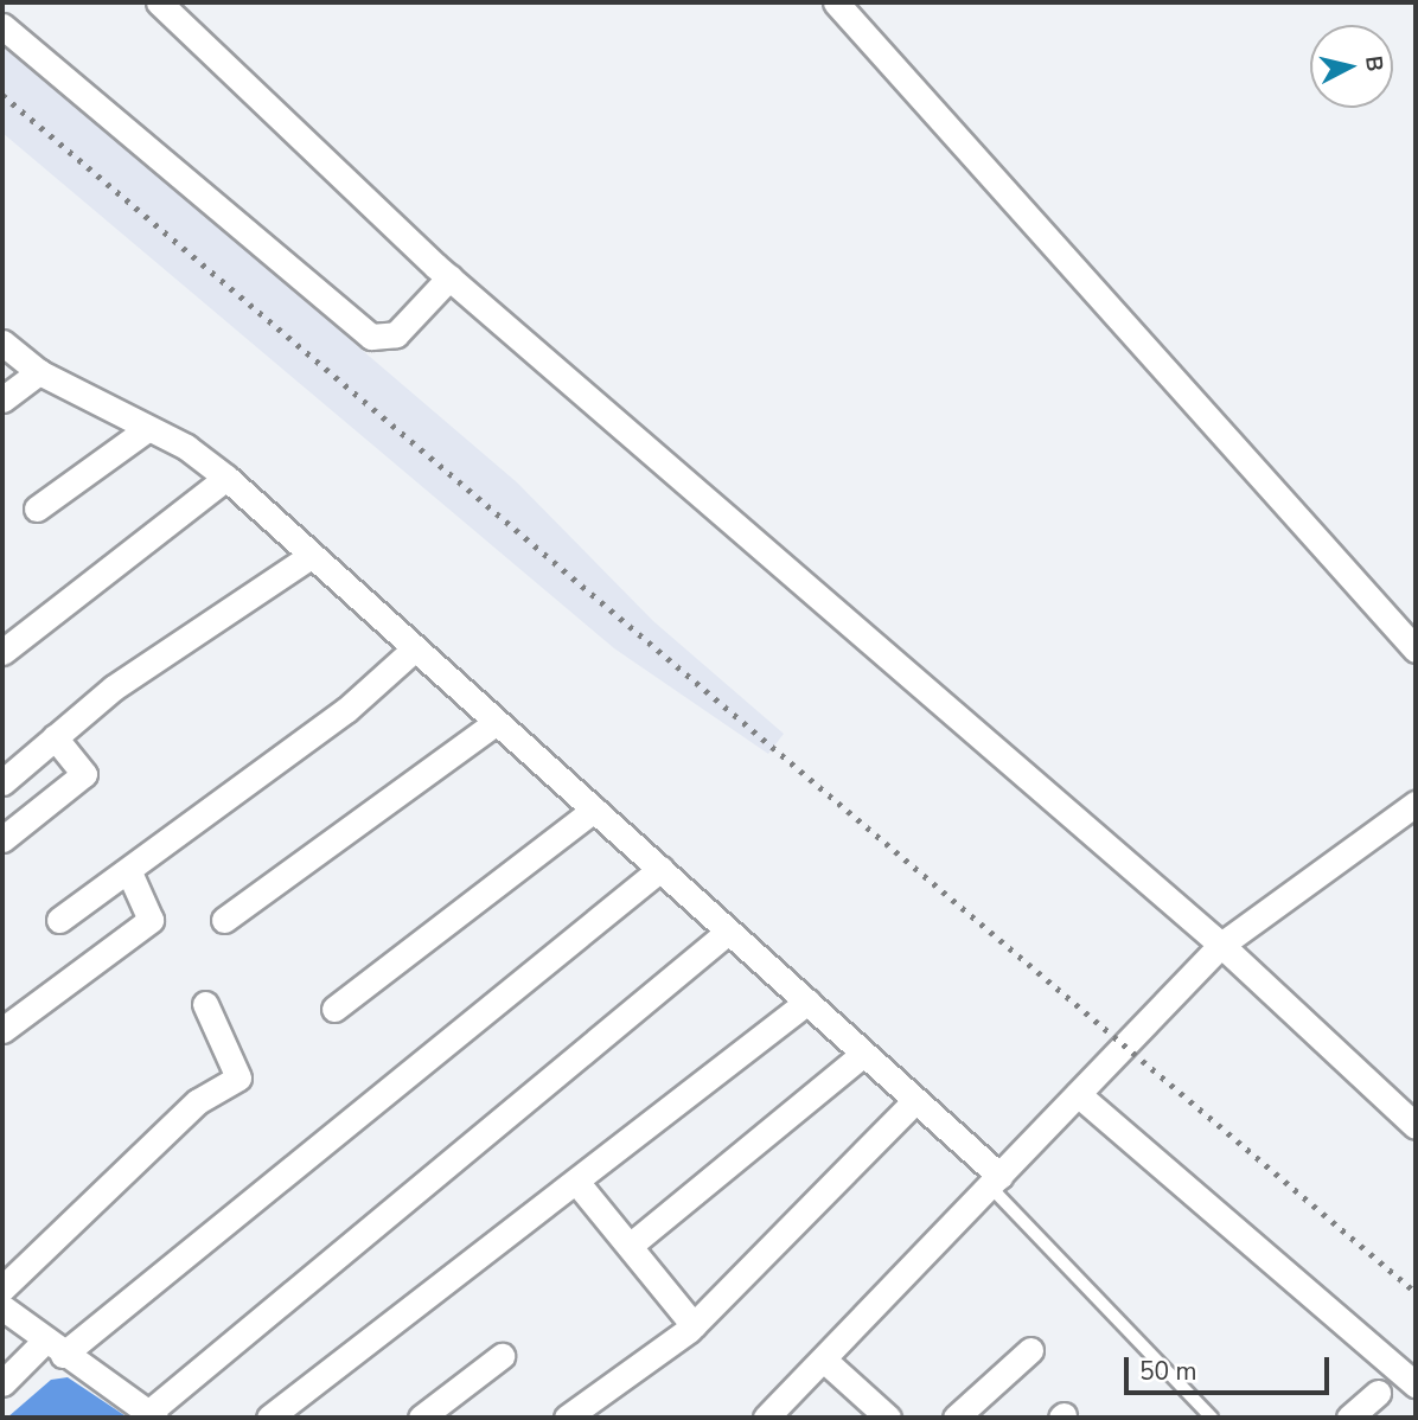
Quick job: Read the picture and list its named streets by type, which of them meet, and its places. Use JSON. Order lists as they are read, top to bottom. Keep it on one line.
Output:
{"scale_bar":"50 m","north":"right"}
